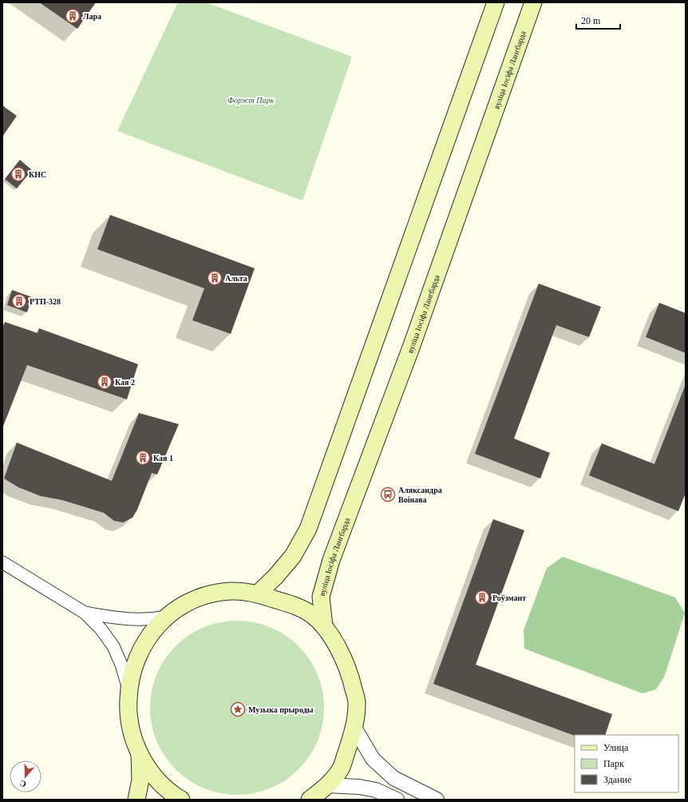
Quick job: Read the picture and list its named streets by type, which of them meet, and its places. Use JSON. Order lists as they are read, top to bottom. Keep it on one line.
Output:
{"streets":{"main road":["вуліца Іосіфа Лангбарда"]},"parks":["Форэст Парк"],"places":{"building":["Лара","КНС","Альта","РТП-328","Кая 2","Кая 1","Роўзмант"],"bus stop":["Аляксандра Воінава"],"place":["Музыка прыроды"]},"legend":["Улица","Парк","Здание"],"scale_bar":"20 m","north":"bottom"}
